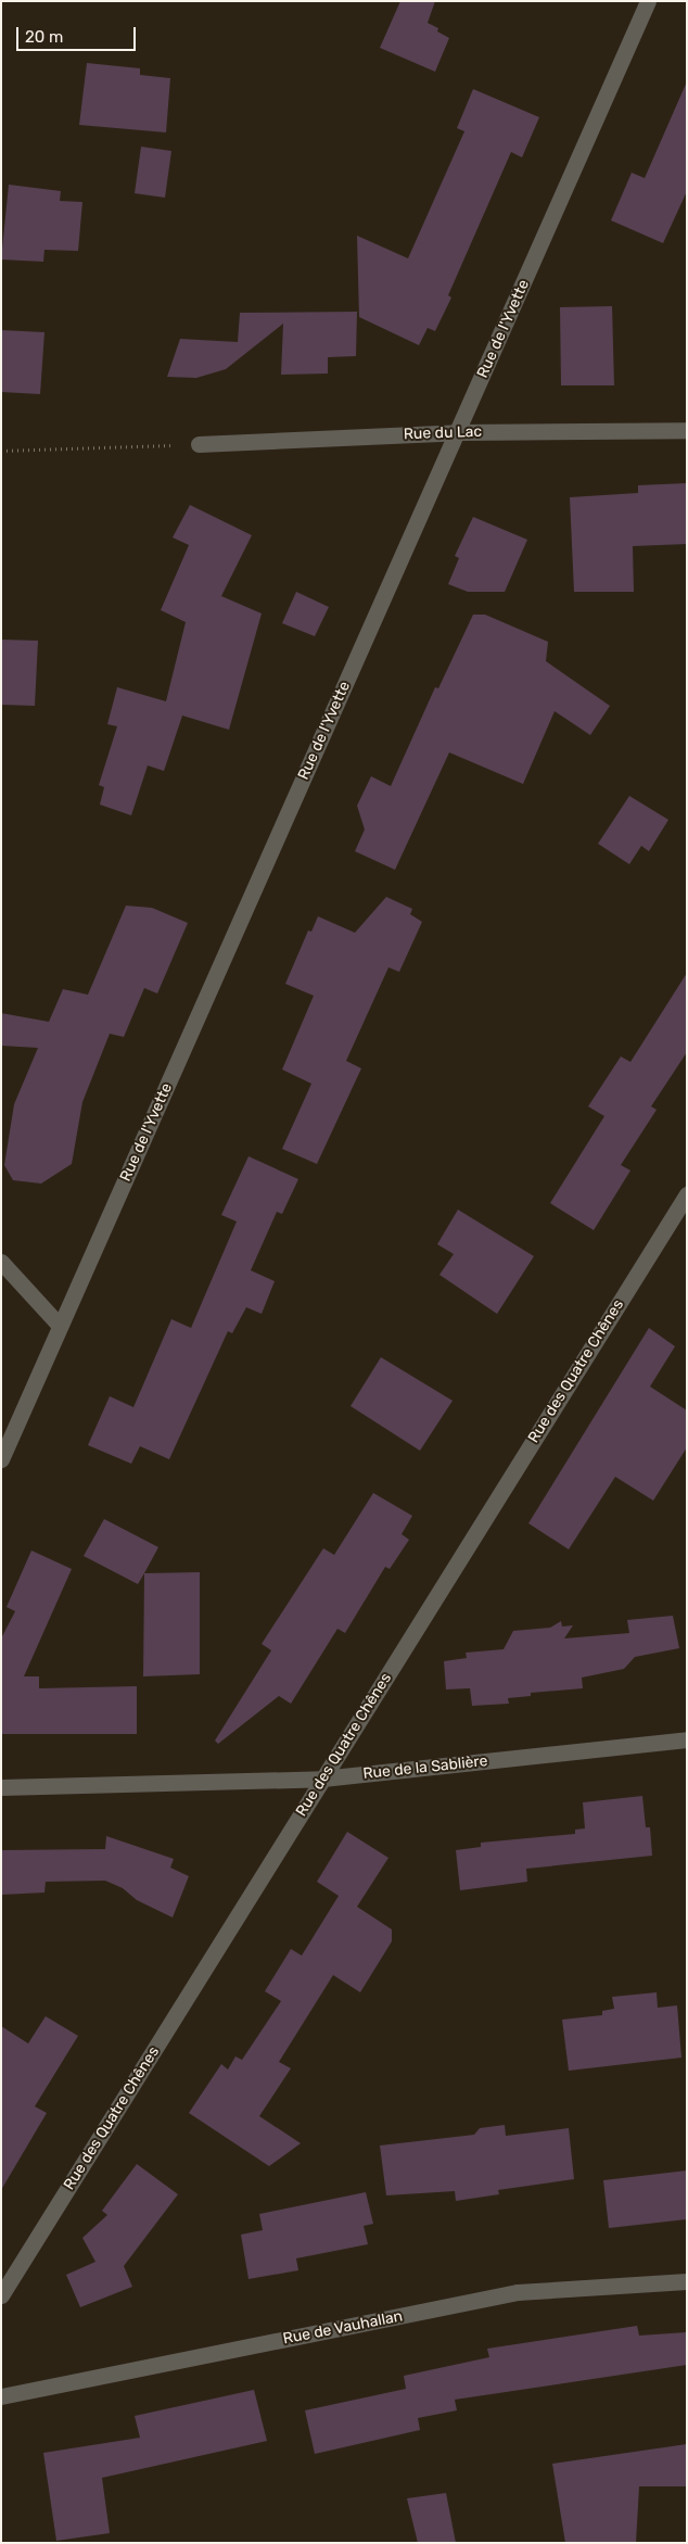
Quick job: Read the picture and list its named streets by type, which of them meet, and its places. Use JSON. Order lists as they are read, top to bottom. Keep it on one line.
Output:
{"streets":{"street":["Rue de l'Yvette","Rue du Lac","Rue des Quatre Chênes","Rue de la Sablière","Rue de Vauhallan"]},"crossings":[["Rue de l'Yvette","Rue du Lac"],["Rue des Quatre Chênes","Rue de la Sablière"]],"scale_bar":"20 m"}
